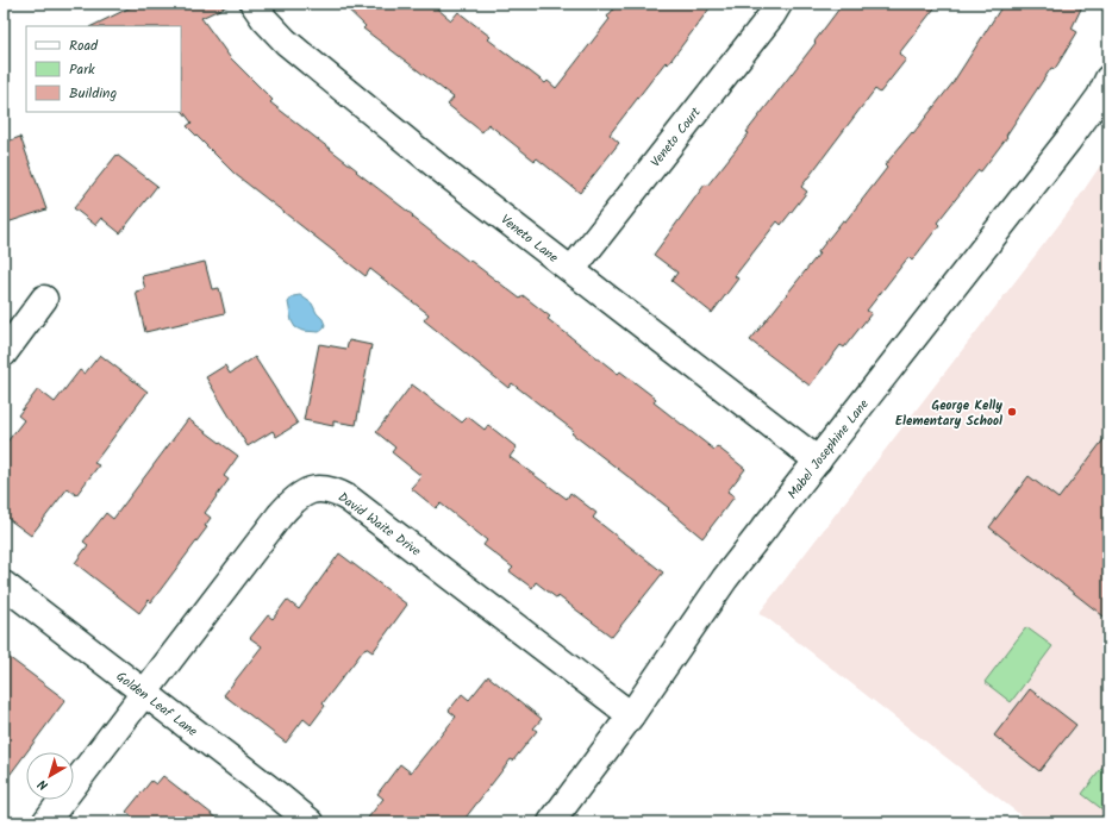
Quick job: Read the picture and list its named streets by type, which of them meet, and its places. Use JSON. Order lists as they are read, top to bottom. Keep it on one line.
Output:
{"streets":{"street":["Veneto Court","Veneto Lane","Mabel Josephine Lane","David Waite Drive","Golden Leaf Lane"]},"crossings":[["Veneto Court","Veneto Lane"],["Veneto Lane","Mabel Josephine Lane"],["Mabel Josephine Lane","David Waite Drive"],["David Waite Drive","Golden Leaf Lane"]],"places":["George Kelly Elementary School"],"legend":["Road","Park","Building"],"north":"bottom left"}
